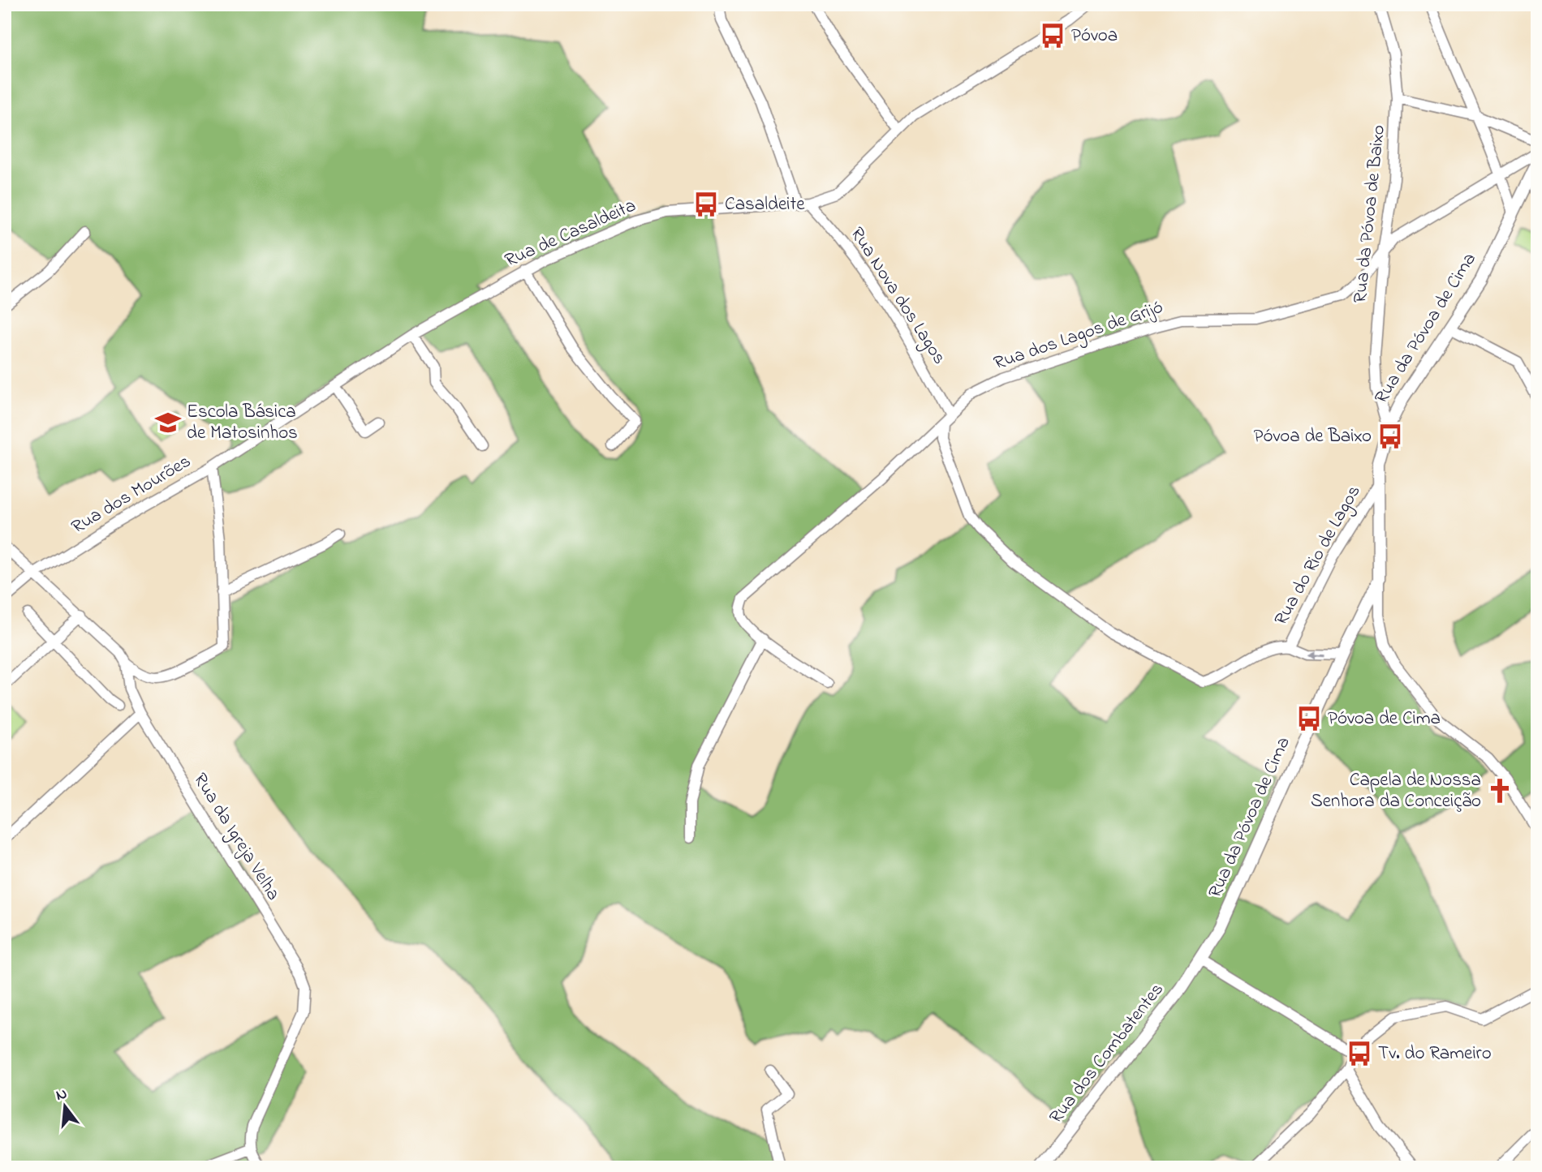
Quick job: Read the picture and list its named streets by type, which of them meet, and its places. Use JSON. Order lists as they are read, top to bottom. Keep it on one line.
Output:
{"streets":{"main road":["Rua da Póvoa de Cima","Rua dos Combatentes"],"street":["Rua da Póvoa de Baixo","Rua de Casaldeita","Rua Nova dos Lagos","Rua dos Lagos de Grijó","Rua dos Mourões","Rua do Rio de Lagos","Rua da Igreja Velha"]},"crossings":[["Rua da Póvoa de Baixo","Rua da Póvoa de Cima"],["Rua da Póvoa de Baixo","Rua dos Lagos de Grijó"],["Rua de Casaldeita","Rua Nova dos Lagos"],["Rua de Casaldeita","Rua dos Mourões"],["Rua Nova dos Lagos","Rua dos Lagos de Grijó"],["Rua da Póvoa de Cima","Rua do Rio de Lagos"],["Rua da Póvoa de Cima","Rua dos Combatentes"],["Rua dos Lagos de Grijó","Rua do Rio de Lagos"],["Rua dos Mourões","Rua da Igreja Velha"]],"places":{"bus stop":["Póvoa","Casaldeite","Póvoa de Baixo","Póvoa de Cima","Tv. do Rameiro"],"school or university":["Escola Básica de Matosinhos"],"church":["Capela de Nossa Senhora da Conceição"]},"north":"top"}
